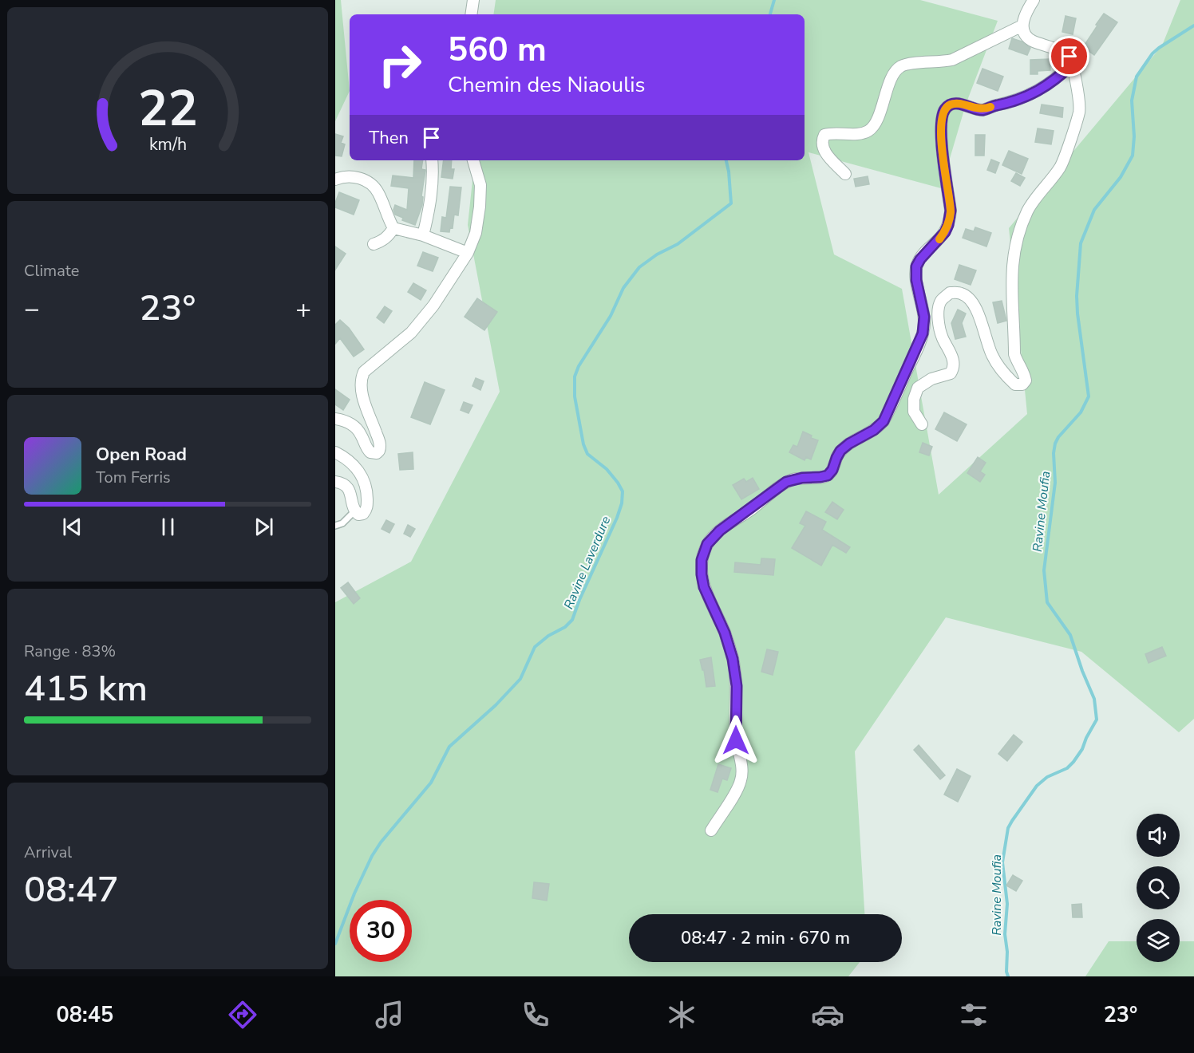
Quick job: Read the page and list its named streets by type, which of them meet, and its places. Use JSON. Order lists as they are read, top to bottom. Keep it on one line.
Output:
{"water":["Ravine Moufia","Ravine Laverdure"],"page":{"turn":["560 m","Chemin des Niaoulis"],"then":"Then","tile":["Climate",["Range · 83%","415 km"],["Arrival","08:47"]],"heat":["−","23°","+"],"song":["Open Road","Tom Ferris"],"limit":"30","trip":"08:47 · 2 min · 670 m","tabs":["08:45","23°"],"gauge":["22","km/h"]}}
